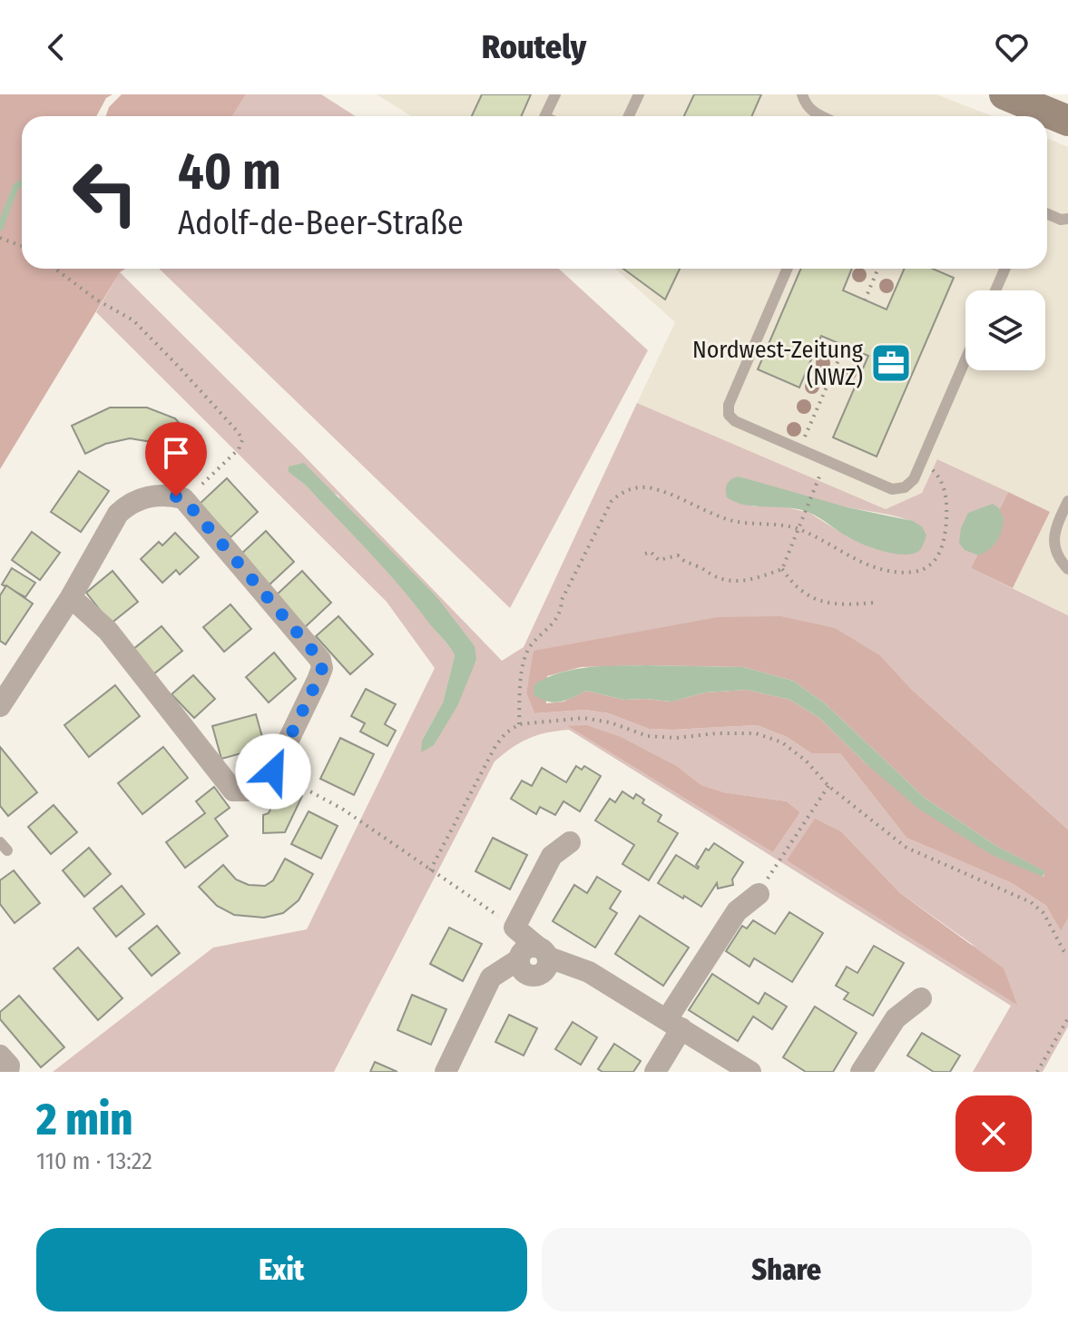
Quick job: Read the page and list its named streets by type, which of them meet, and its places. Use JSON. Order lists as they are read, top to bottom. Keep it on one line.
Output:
{"places":{"office":["Nordwest-Zeitung (NWZ)"]},"page":{"header":"Routely","turn":["40 m","Adolf-de-Beer-Straße"],"heading":["2 min","110 m · 13:22"],"buttons":["Exit","Share"]}}
